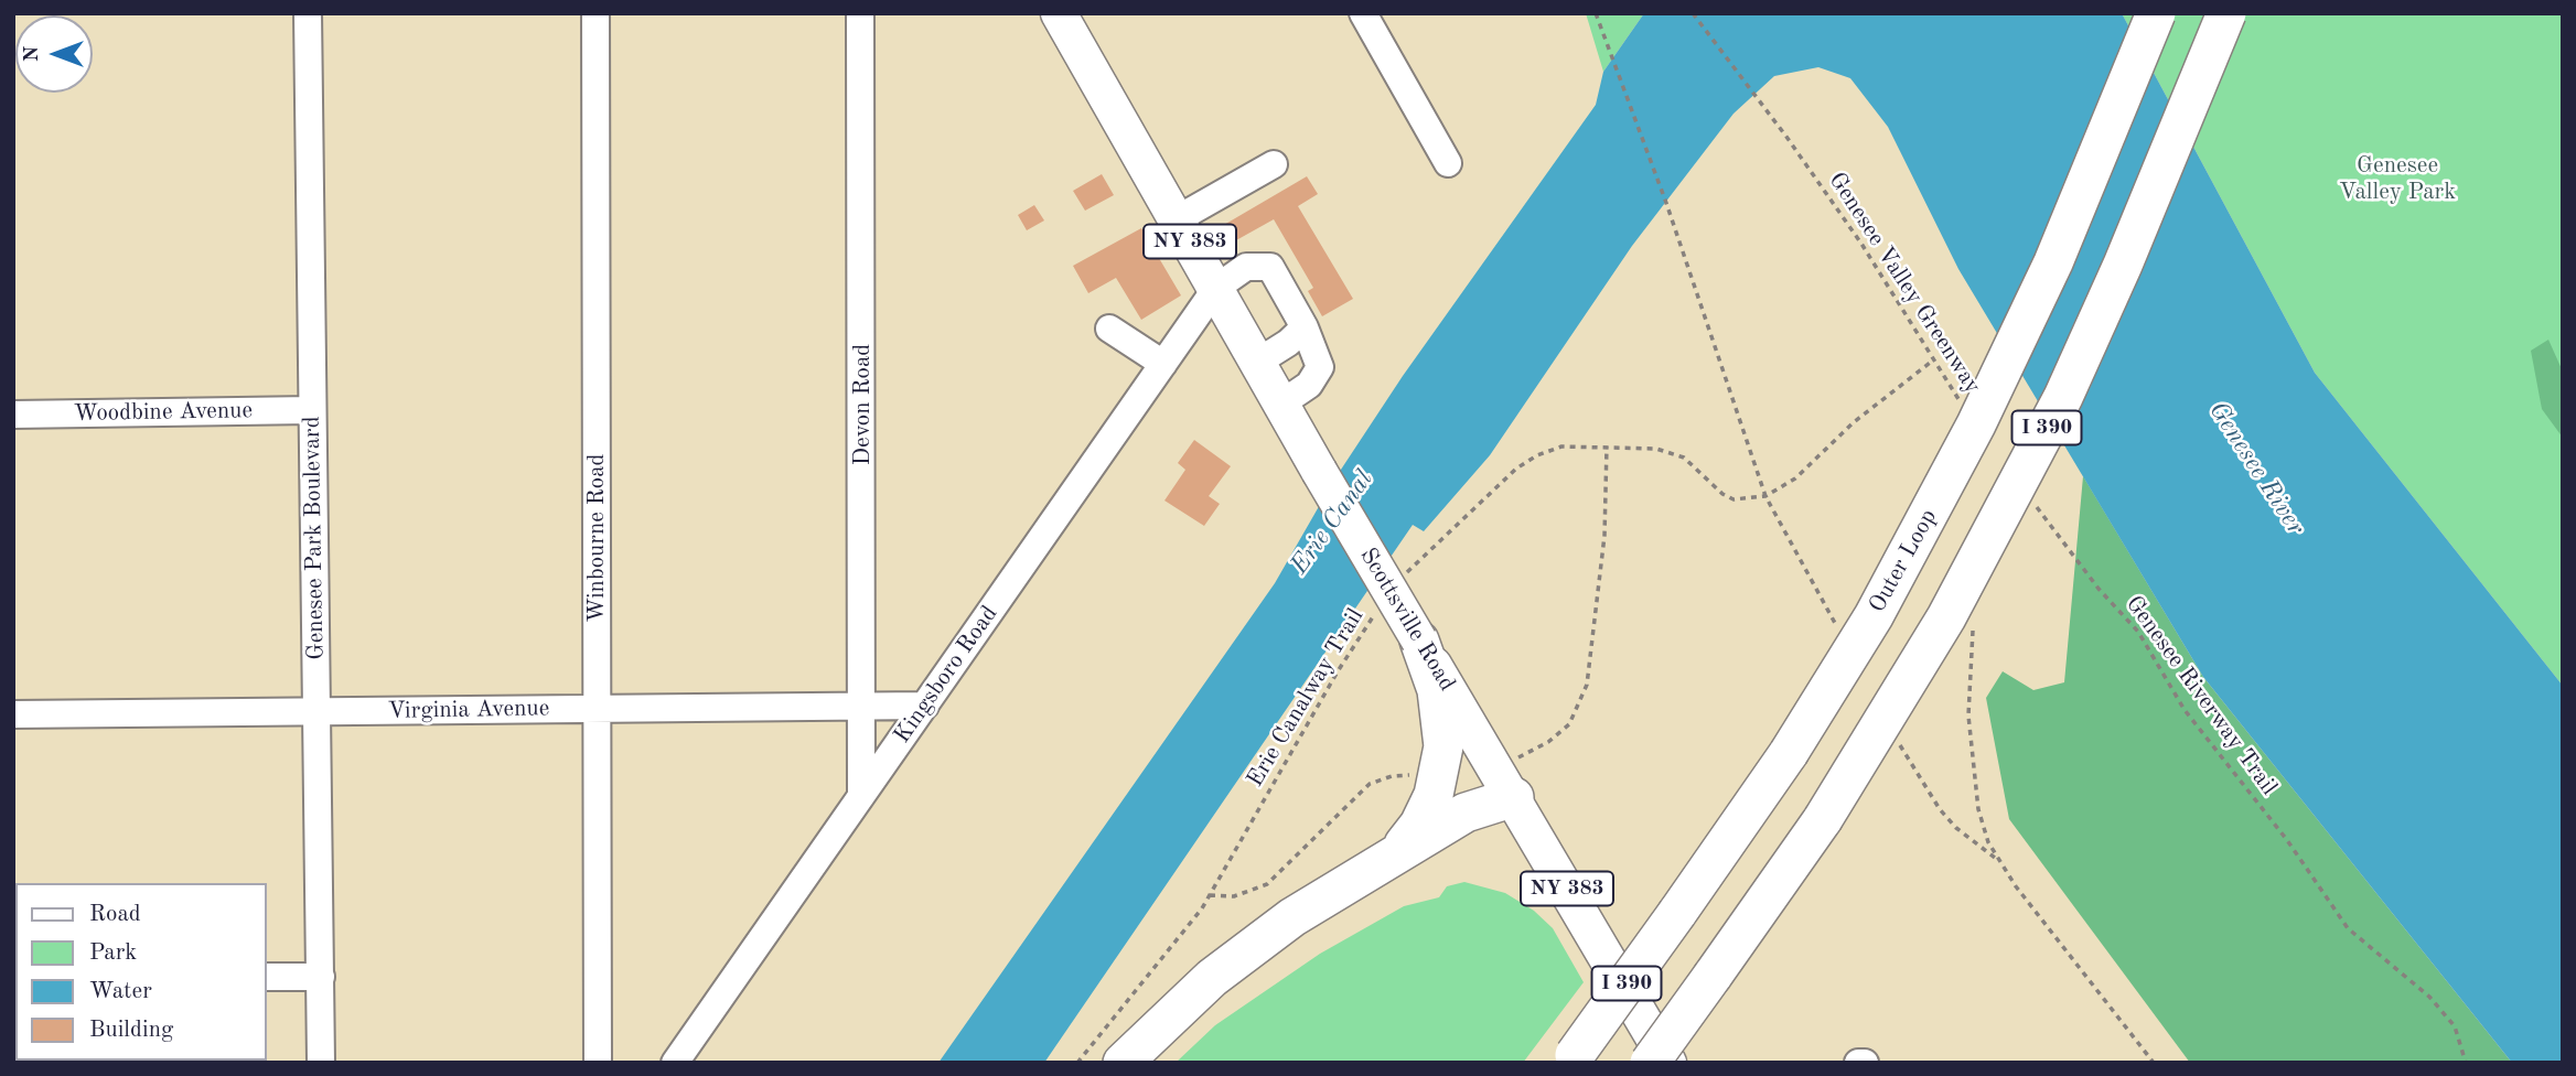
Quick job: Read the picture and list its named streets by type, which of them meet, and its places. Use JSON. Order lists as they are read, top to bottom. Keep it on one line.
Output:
{"streets":{"highway":["I 390","Outer Loop"],"main road":["NY 383","Scottsville Road"],"street":["Devon Road","Woodbine Avenue","Genesee Park Boulevard","Winbourne Road","Kingsboro Road","Virginia Avenue"],"path":["Genesee Valley Greenway","Genesee Riverway Trail","Erie Canalway Trail"]},"crossings":[["Devon Road","Kingsboro Road"],["Devon Road","Virginia Avenue"],["Woodbine Avenue","Genesee Park Boulevard"],["Genesee Park Boulevard","Virginia Avenue"],["Winbourne Road","Virginia Avenue"],["Scottsville Road","Kingsboro Road"],["Kingsboro Road","Virginia Avenue"]],"water":["Genesee River","Erie Canal"],"parks":["Genesee Valley Park"],"legend":["Road","Park","Water","Building"],"north":"left"}
